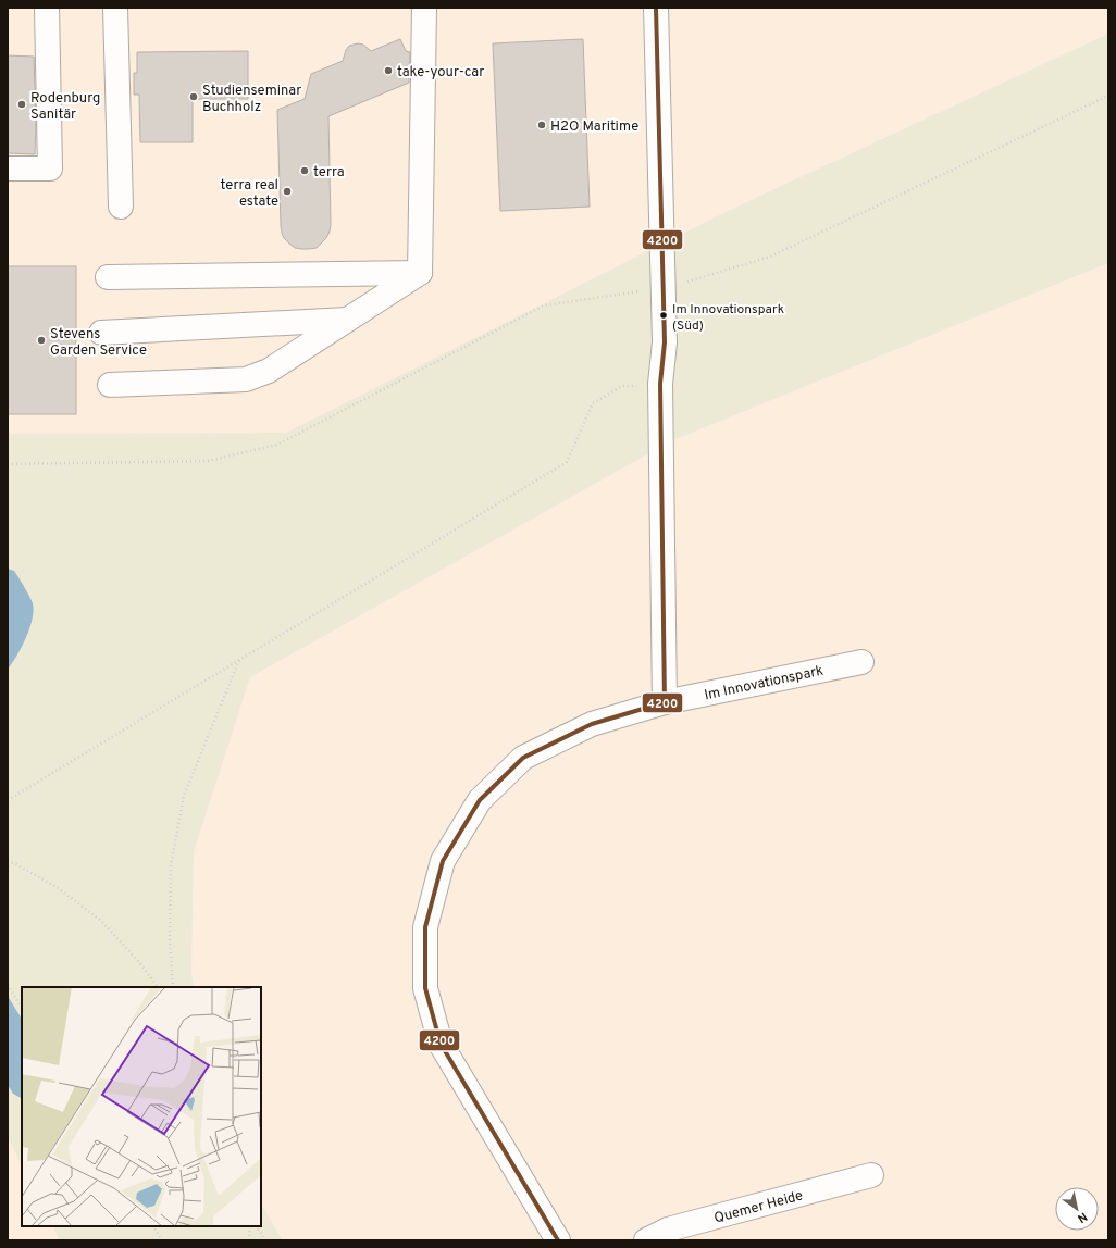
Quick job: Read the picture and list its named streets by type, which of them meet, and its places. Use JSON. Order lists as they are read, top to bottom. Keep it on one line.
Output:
{"streets":{"street":["Im Innovationspark","Quemer Heide"]},"places":["take-your-car","Studienseminar Buchholz","Rodenburg Sanitär","H2O Maritime","terra","terra real estate","Im Innovationspark (Süd)","Stevens Garden Service"],"lines":["transit line 4200"],"north":"bottom right"}
